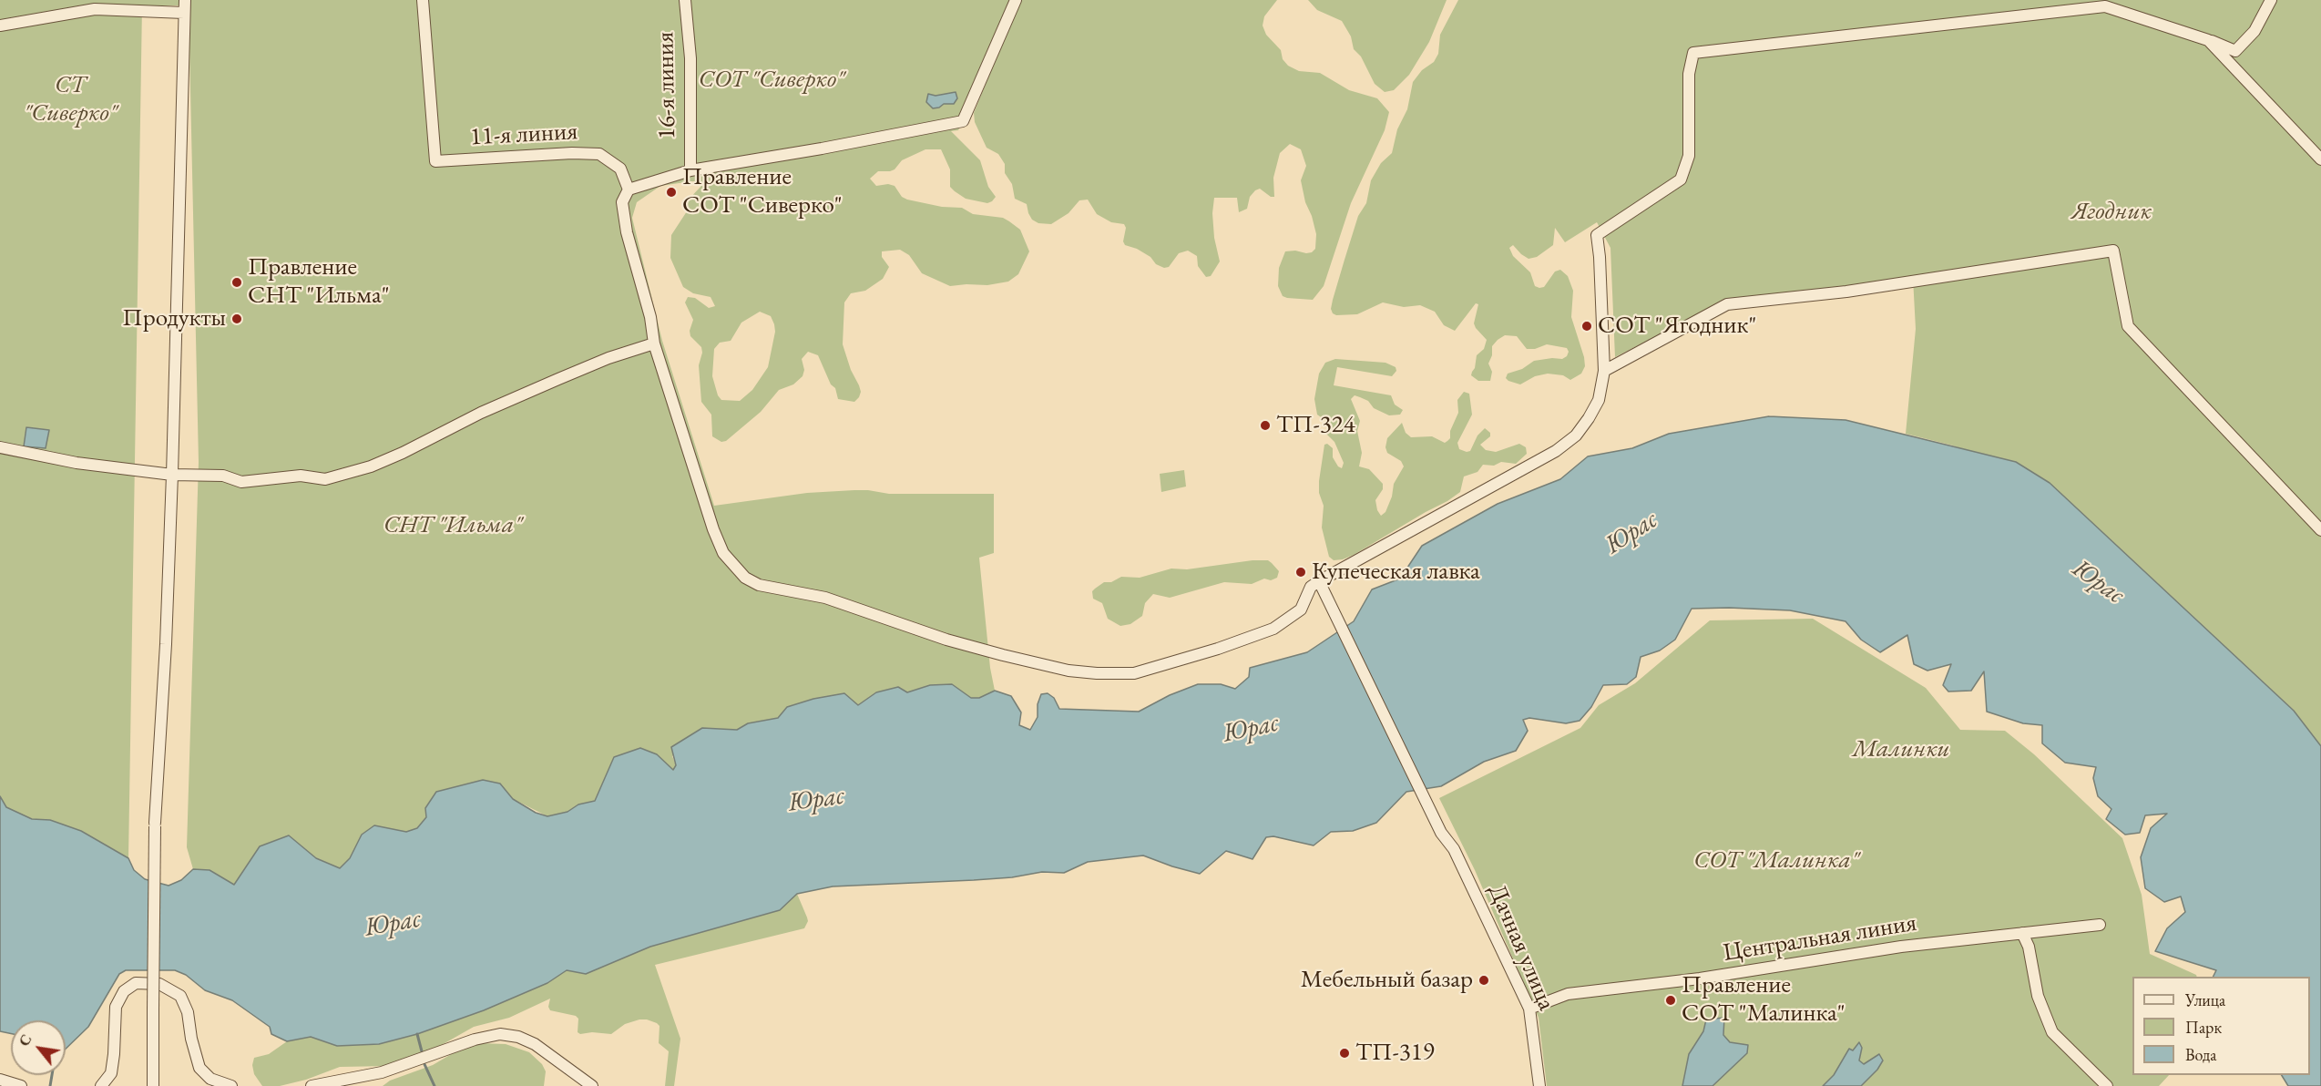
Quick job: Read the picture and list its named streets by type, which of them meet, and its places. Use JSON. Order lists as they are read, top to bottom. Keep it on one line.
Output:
{"streets":{"street":["16-я линия","11-я линия","Центральная линия","Дачная улица"]},"crossings":[["Центральная линия","Дачная улица"]],"water":["Юрас"],"parks":["СОТ \"Сиверко\"","СТ \"Сиверко\"","Ягодник","СНТ \"Ильма\"","Малинки","СОТ \"Малинка\""],"places":["Правление СОТ \"Сиверко\"","Правление СНТ \"Ильма\"","Продукты","СОТ \"Ягодник\"","ТП-324","Купеческая лавка","Мебельный базар","Правление СОТ \"Малинка\"","ТП-319"],"legend":["Улица","Парк","Вода"],"north":"top left"}
